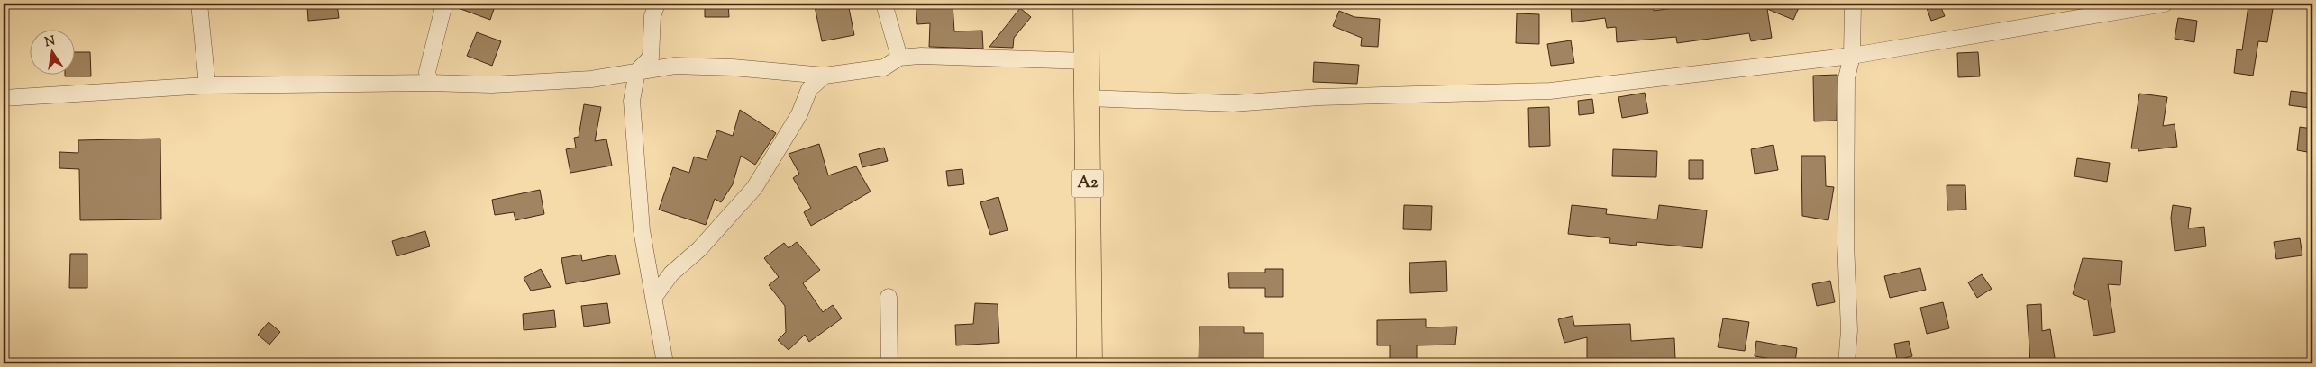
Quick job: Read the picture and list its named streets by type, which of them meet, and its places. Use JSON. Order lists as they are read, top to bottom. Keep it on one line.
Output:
{"streets":{"highway":["A2"]},"north":"top"}
